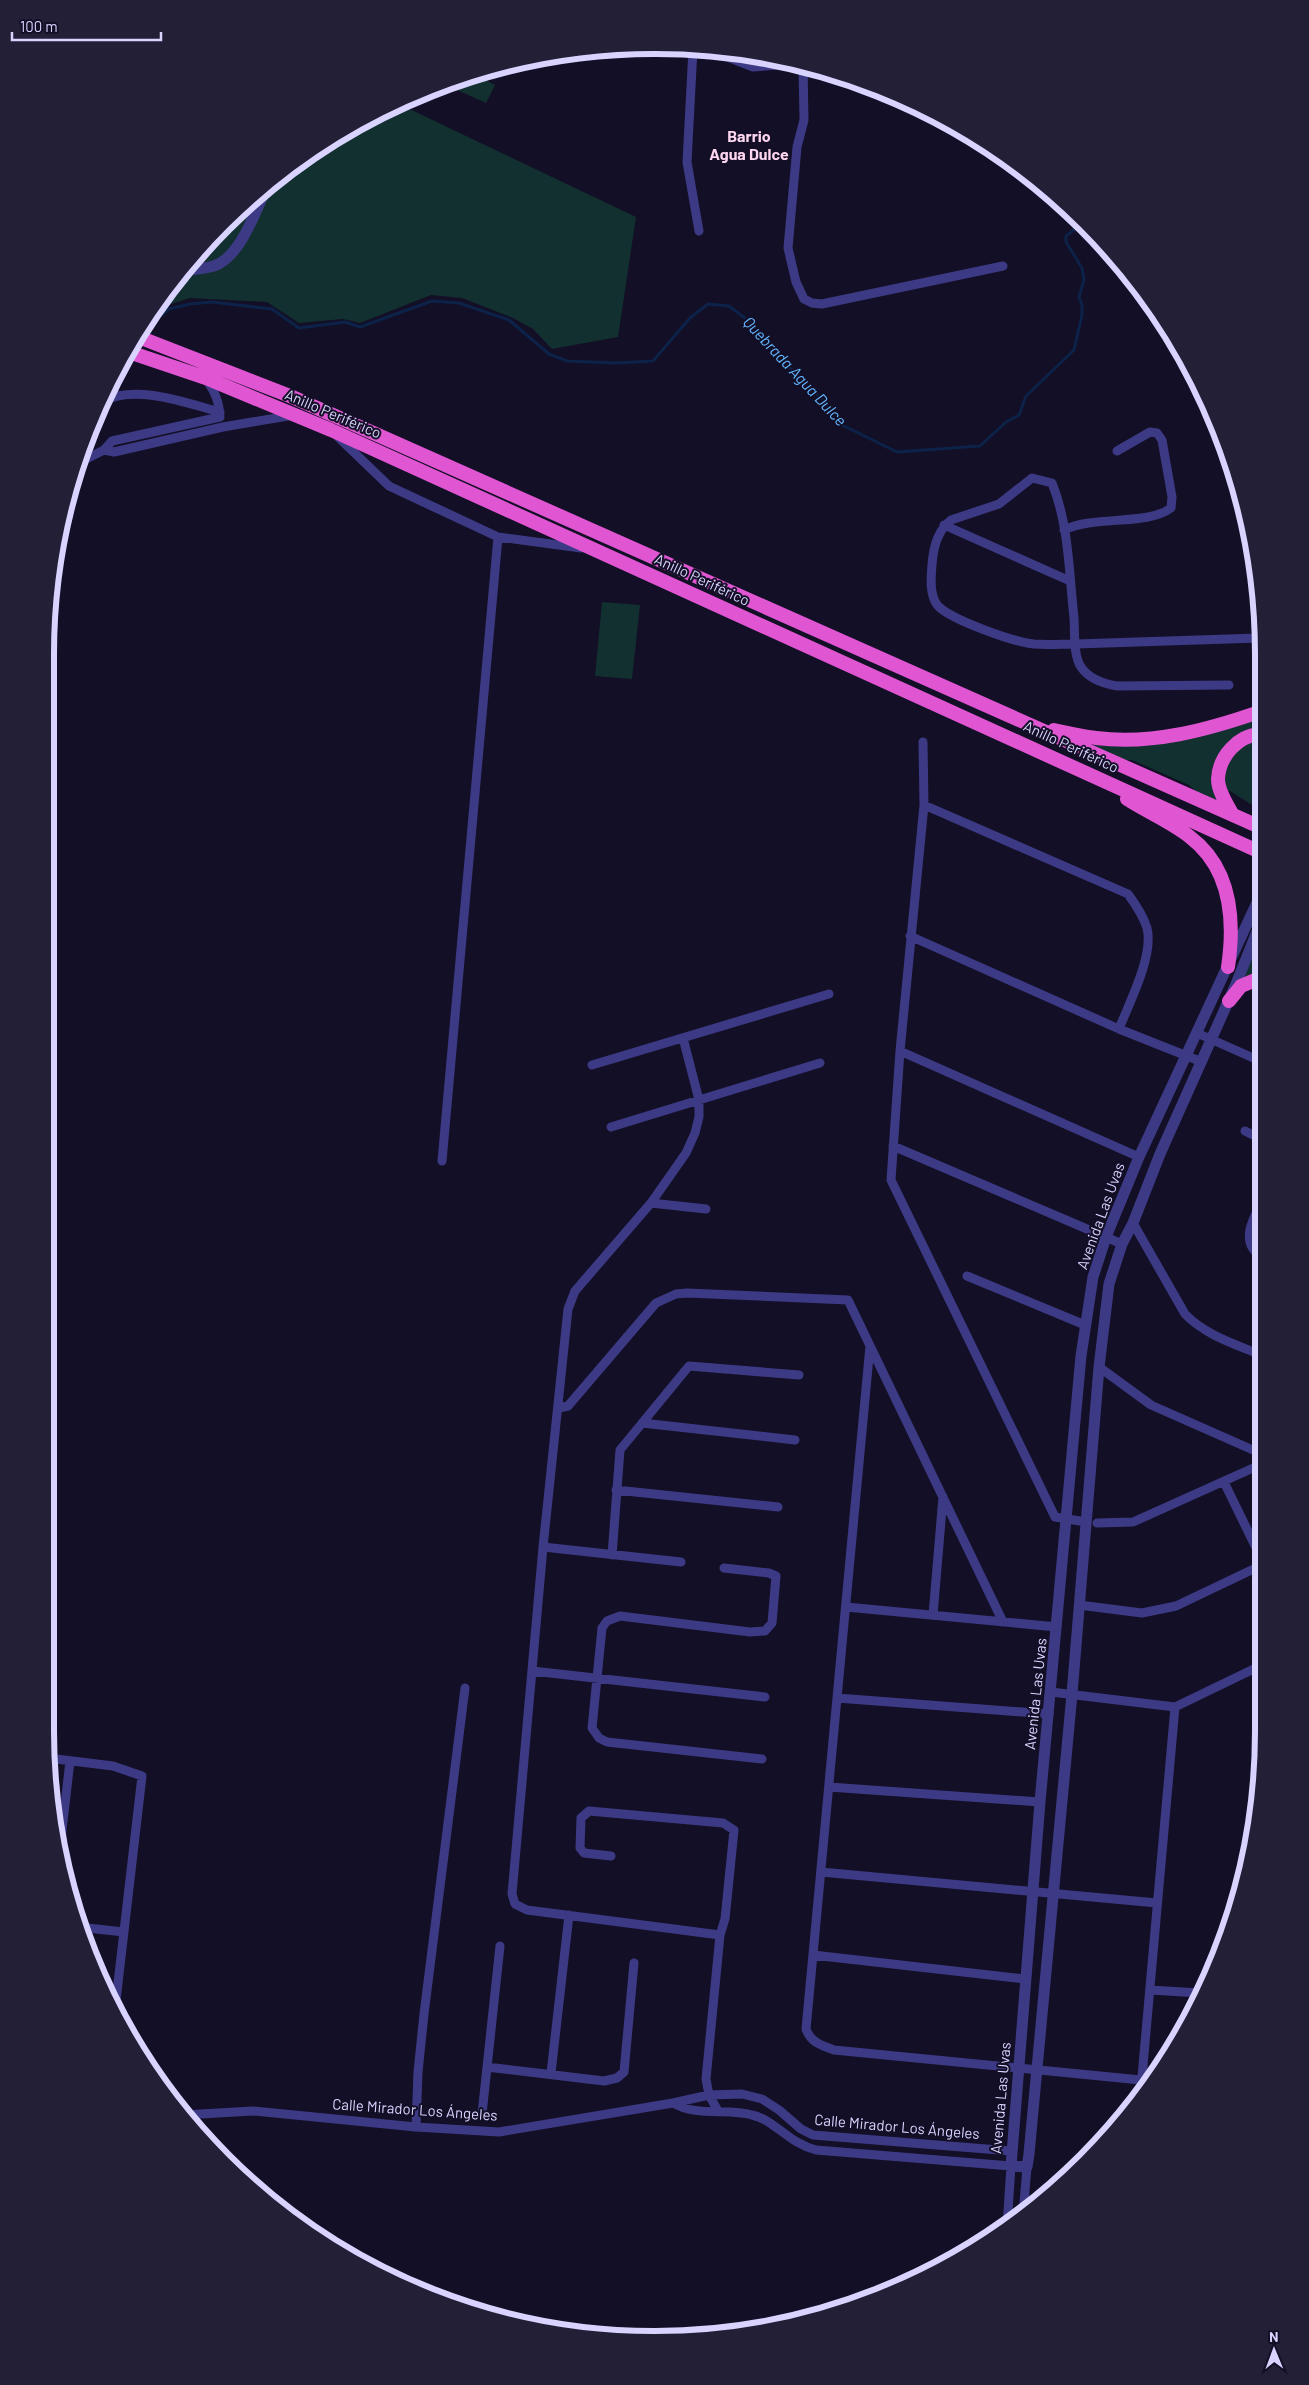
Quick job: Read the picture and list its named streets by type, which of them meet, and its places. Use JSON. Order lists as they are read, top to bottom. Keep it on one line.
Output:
{"streets":{"highway":["Anillo Periférico"],"street":["Avenida Las Uvas","Calle Mirador Los Ángeles"]},"crossings":[["Avenida Las Uvas","Calle Mirador Los Ángeles"]],"districts":["Barrio Agua Dulce"],"water":["Quebrada Agua Dulce"],"scale_bar":"100 m","north":"top"}
